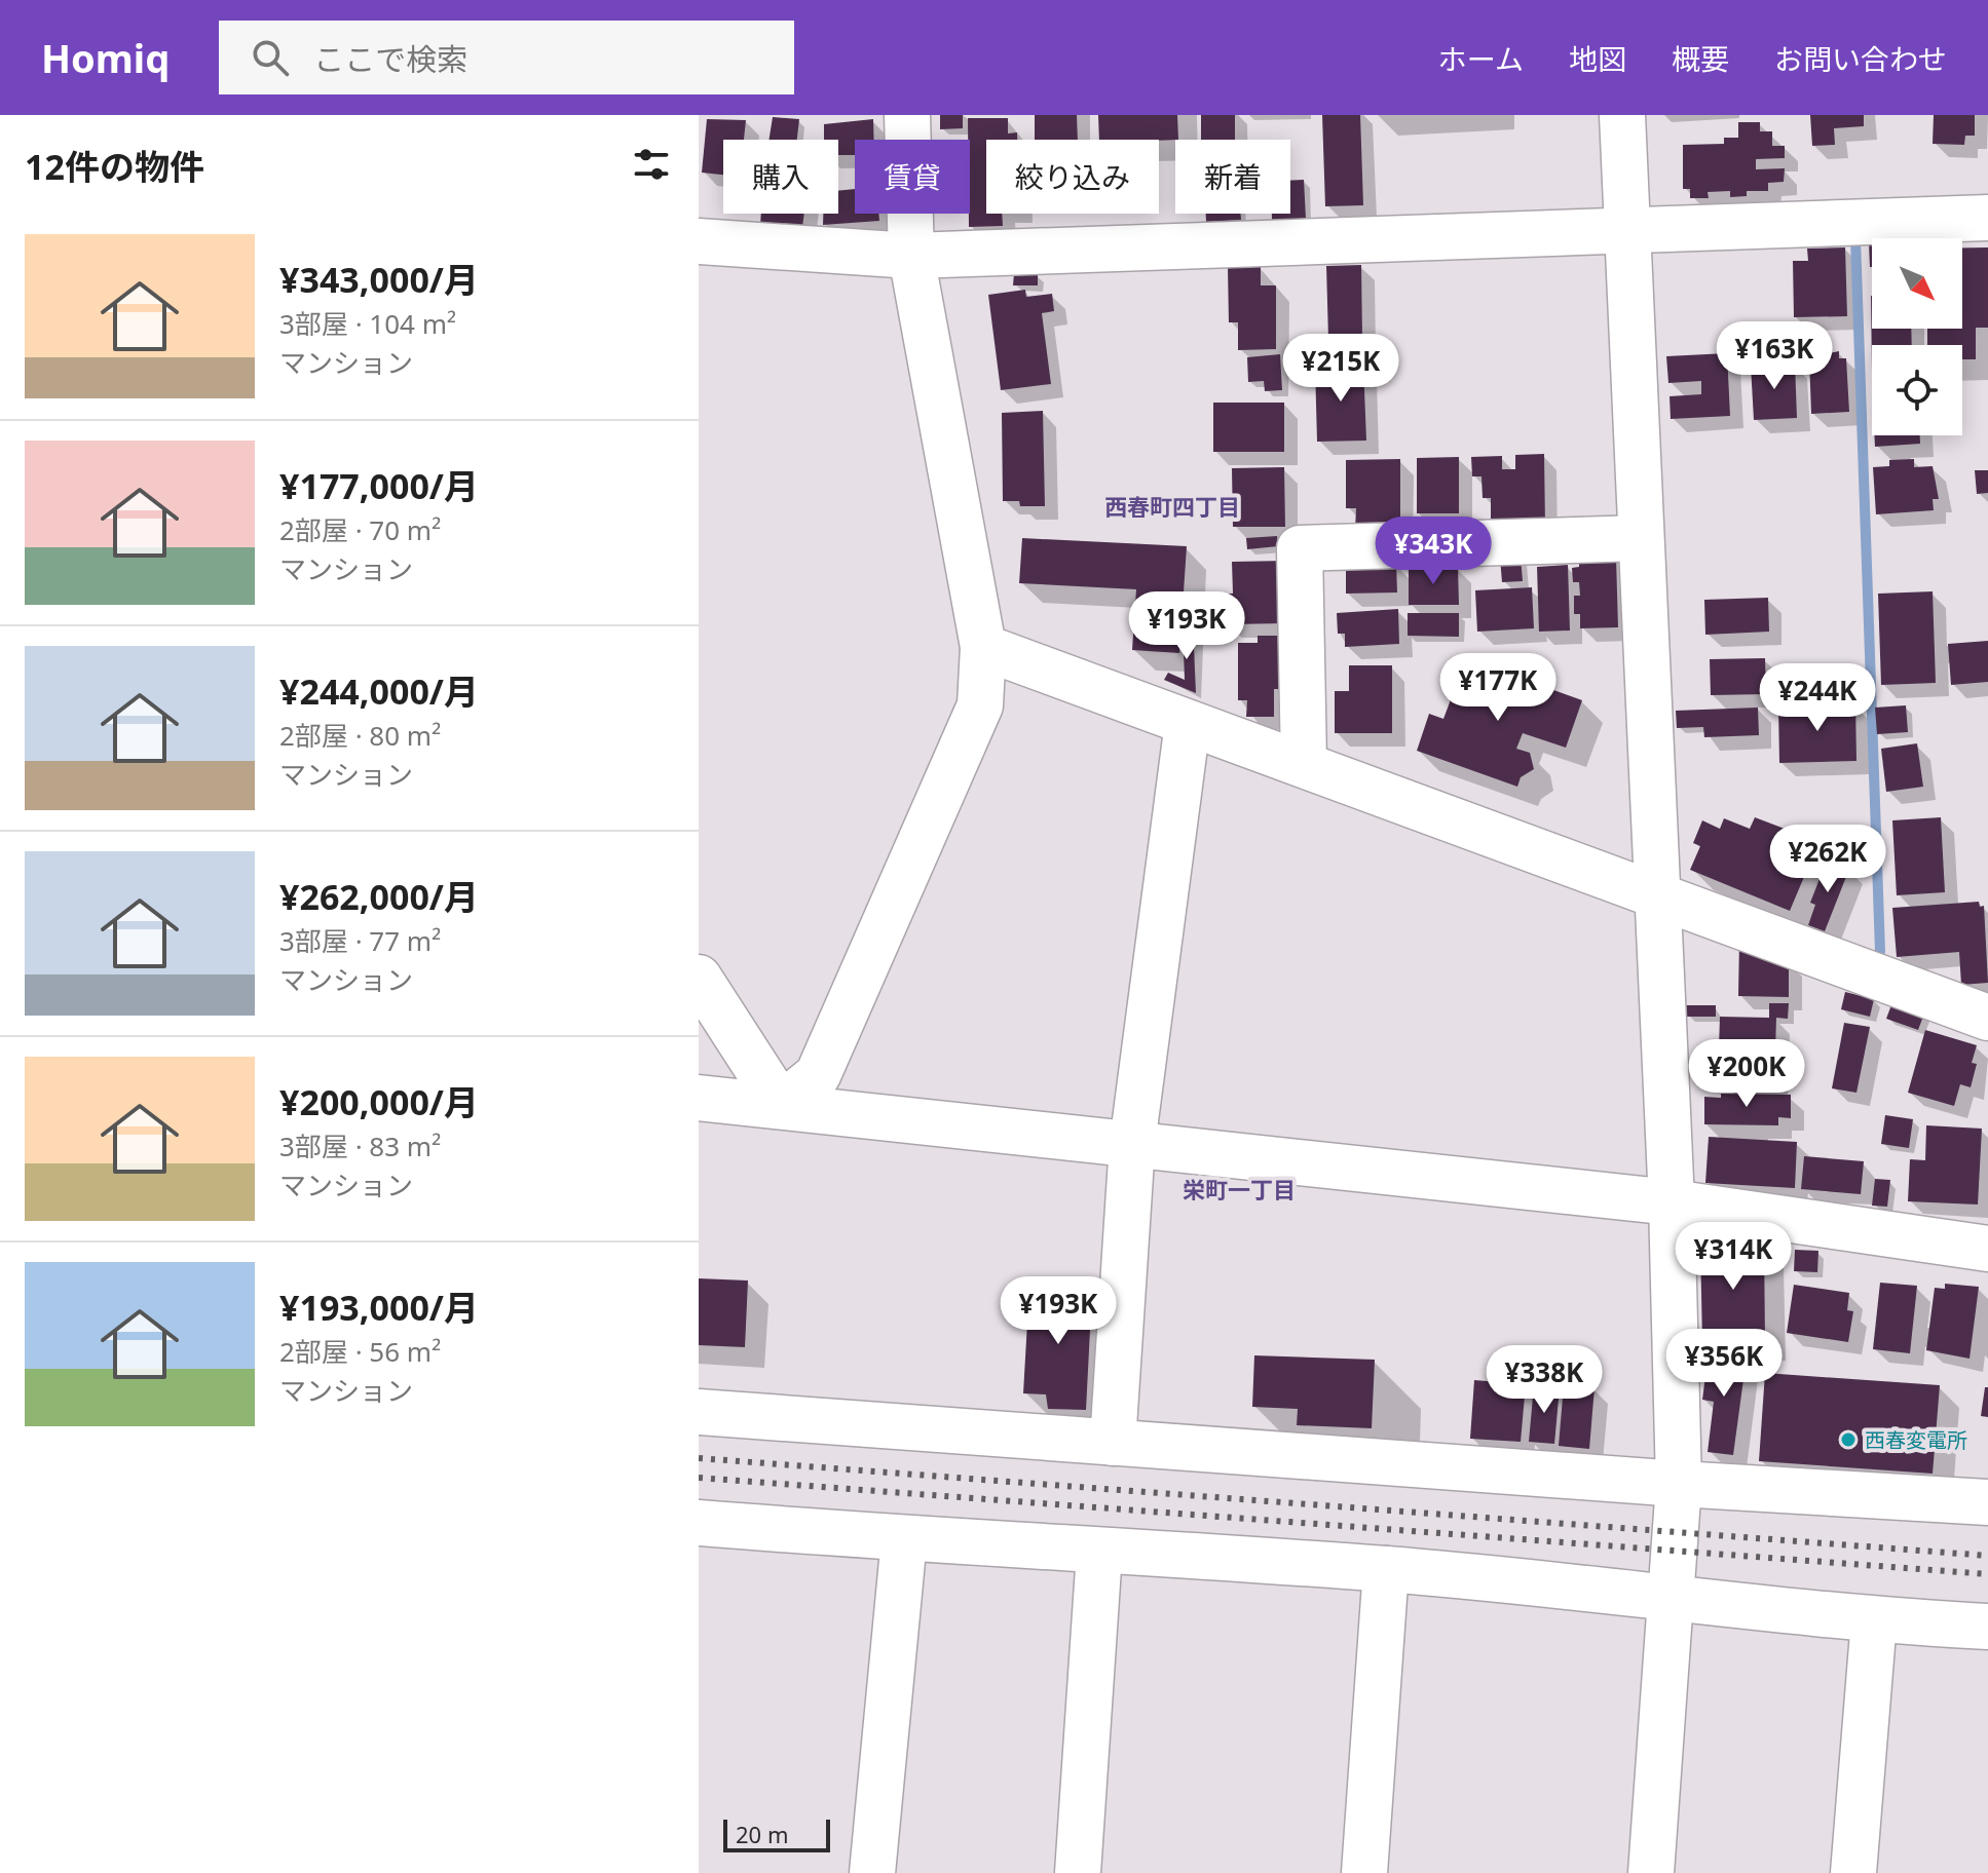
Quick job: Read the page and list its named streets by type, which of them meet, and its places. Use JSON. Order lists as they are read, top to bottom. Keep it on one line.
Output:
{"districts":["西春町四丁目","栄町一丁目"],"places":["西春変電所"],"scale_bar":"20 m","north":"bottom right","page":{"header":"Homiq","search":"ここで検索","nav":["ホーム","地図","概要","お問い合わせ"],"heading":"12件の物件","chip":["購入","賃貸","絞り込み","新着"],"list":[{"name":"¥343,000/月","note":"3部屋 · 104 m² · マンション"},{"name":"¥177,000/月","note":"2部屋 · 70 m² · マンション"},{"name":"¥244,000/月","note":"2部屋 · 80 m² · マンション"},{"name":"¥262,000/月","note":"3部屋 · 77 m² · マンション"},{"name":"¥200,000/月","note":"3部屋 · 83 m² · マンション"},{"name":"¥193,000/月","note":"2部屋 · 56 m² · マンション"}],"price":["¥163K","¥215K","¥343K","¥193K","¥177K","¥244K","¥262K","¥200K","¥314K","¥193K","¥356K","¥338K"],"scale":"20 m"}}
